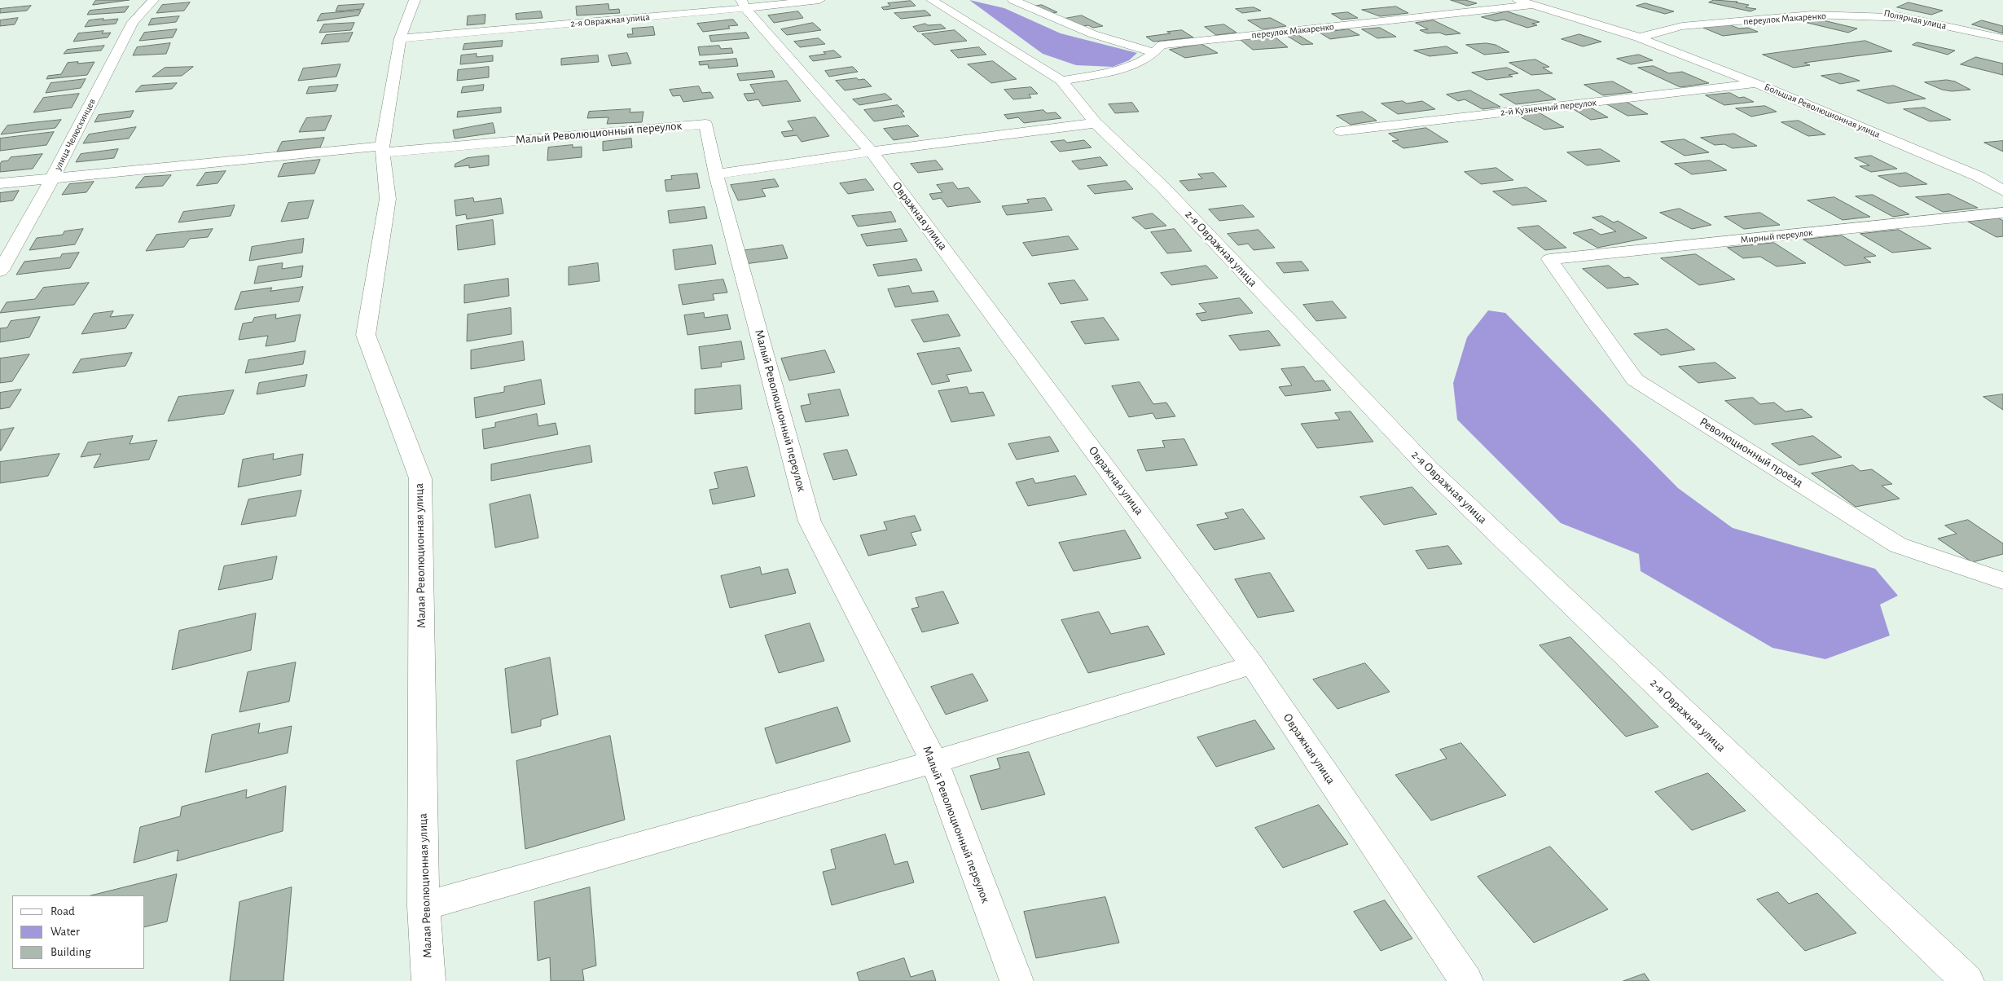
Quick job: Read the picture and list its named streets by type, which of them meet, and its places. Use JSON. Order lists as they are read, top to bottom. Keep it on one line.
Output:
{"streets":{"street":["переулок Макаренко","Полярная улица","2-я Овражная улица","2-й Кузнечный переулок","Большая Революционная улица","Малый Революционный переулок","улица Челюскинцев","Овражная улица","Мирный переулок","Революционный проезд","Малая Революционная улица"]},"crossings":[["переулок Макаренко","Полярная улица"],["переулок Макаренко","2-я Овражная улица"],["переулок Макаренко","Большая Революционная улица"],["2-я Овражная улица","Овражная улица"],["2-я Овражная улица","Малая Революционная улица"],["2-й Кузнечный переулок","Большая Революционная улица"],["Малый Революционный переулок","Малая Революционная улица"],["Мирный переулок","Революционный проезд"]],"legend":["Road","Water","Building"]}
